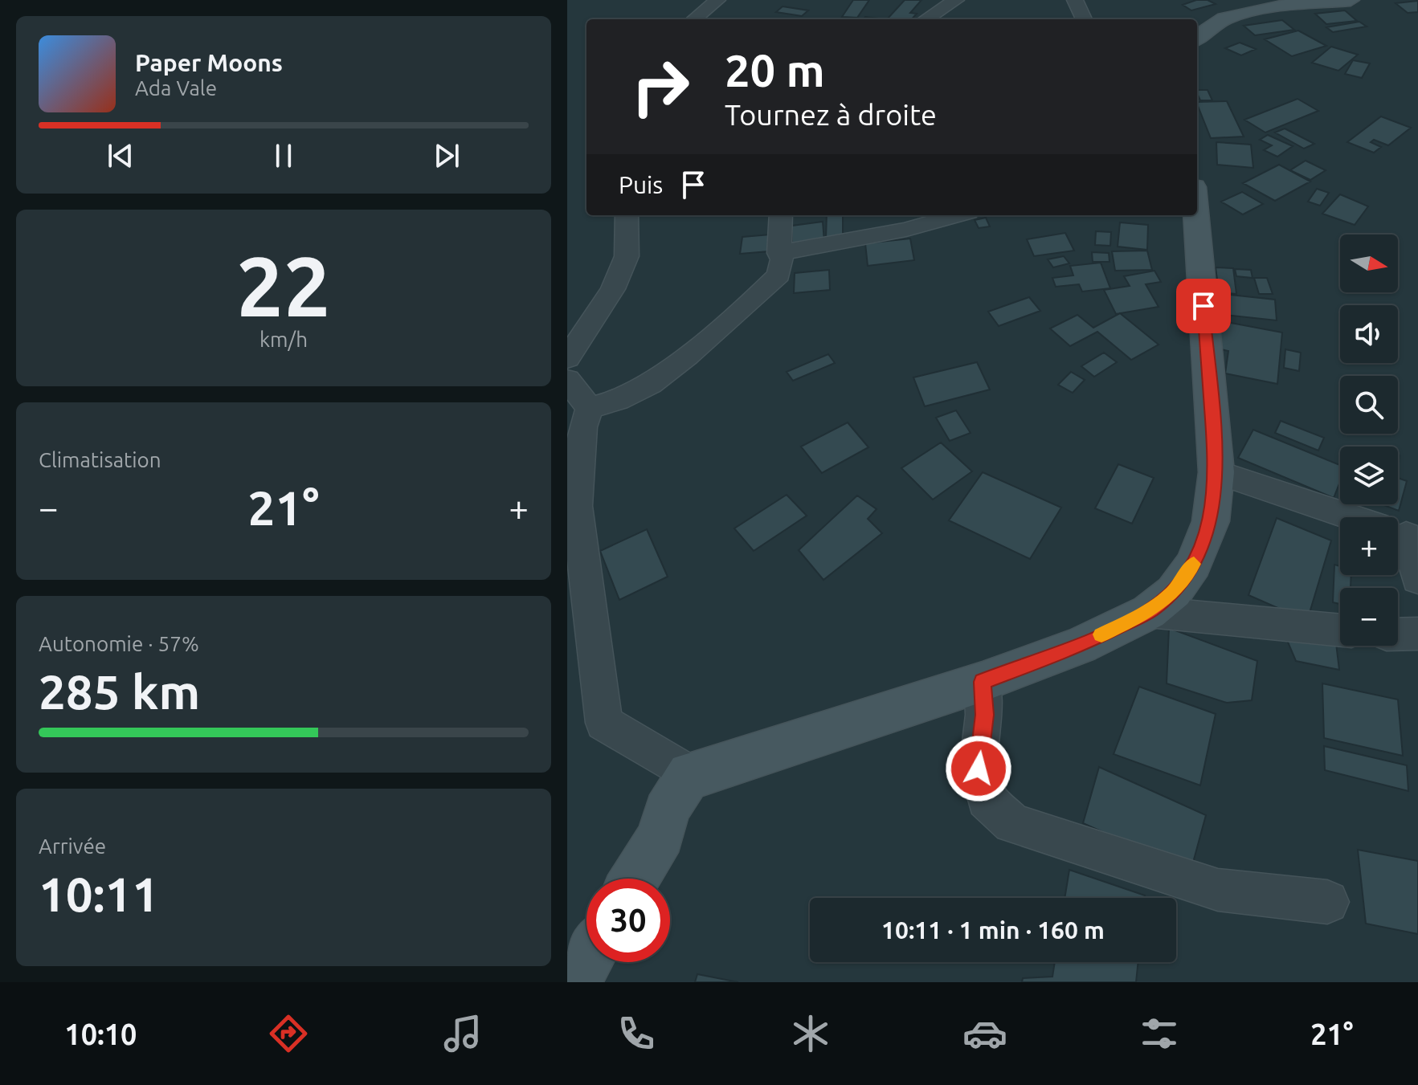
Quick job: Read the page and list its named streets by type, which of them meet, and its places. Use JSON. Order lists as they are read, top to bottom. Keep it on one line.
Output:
{"north":"right","page":{"turn":["20 m","Tournez à droite"],"song":["Paper Moons","Ada Vale"],"then":"Puis","tile":[["22","km/h"],"Climatisation",["Autonomie · 57%","285 km"],["Arrivée","10:11"]],"map_buttons":["+","−"],"heat":["−","21°","+"],"limit":"30","trip":"10:11 · 1 min · 160 m","tabs":["10:10","21°"]}}
